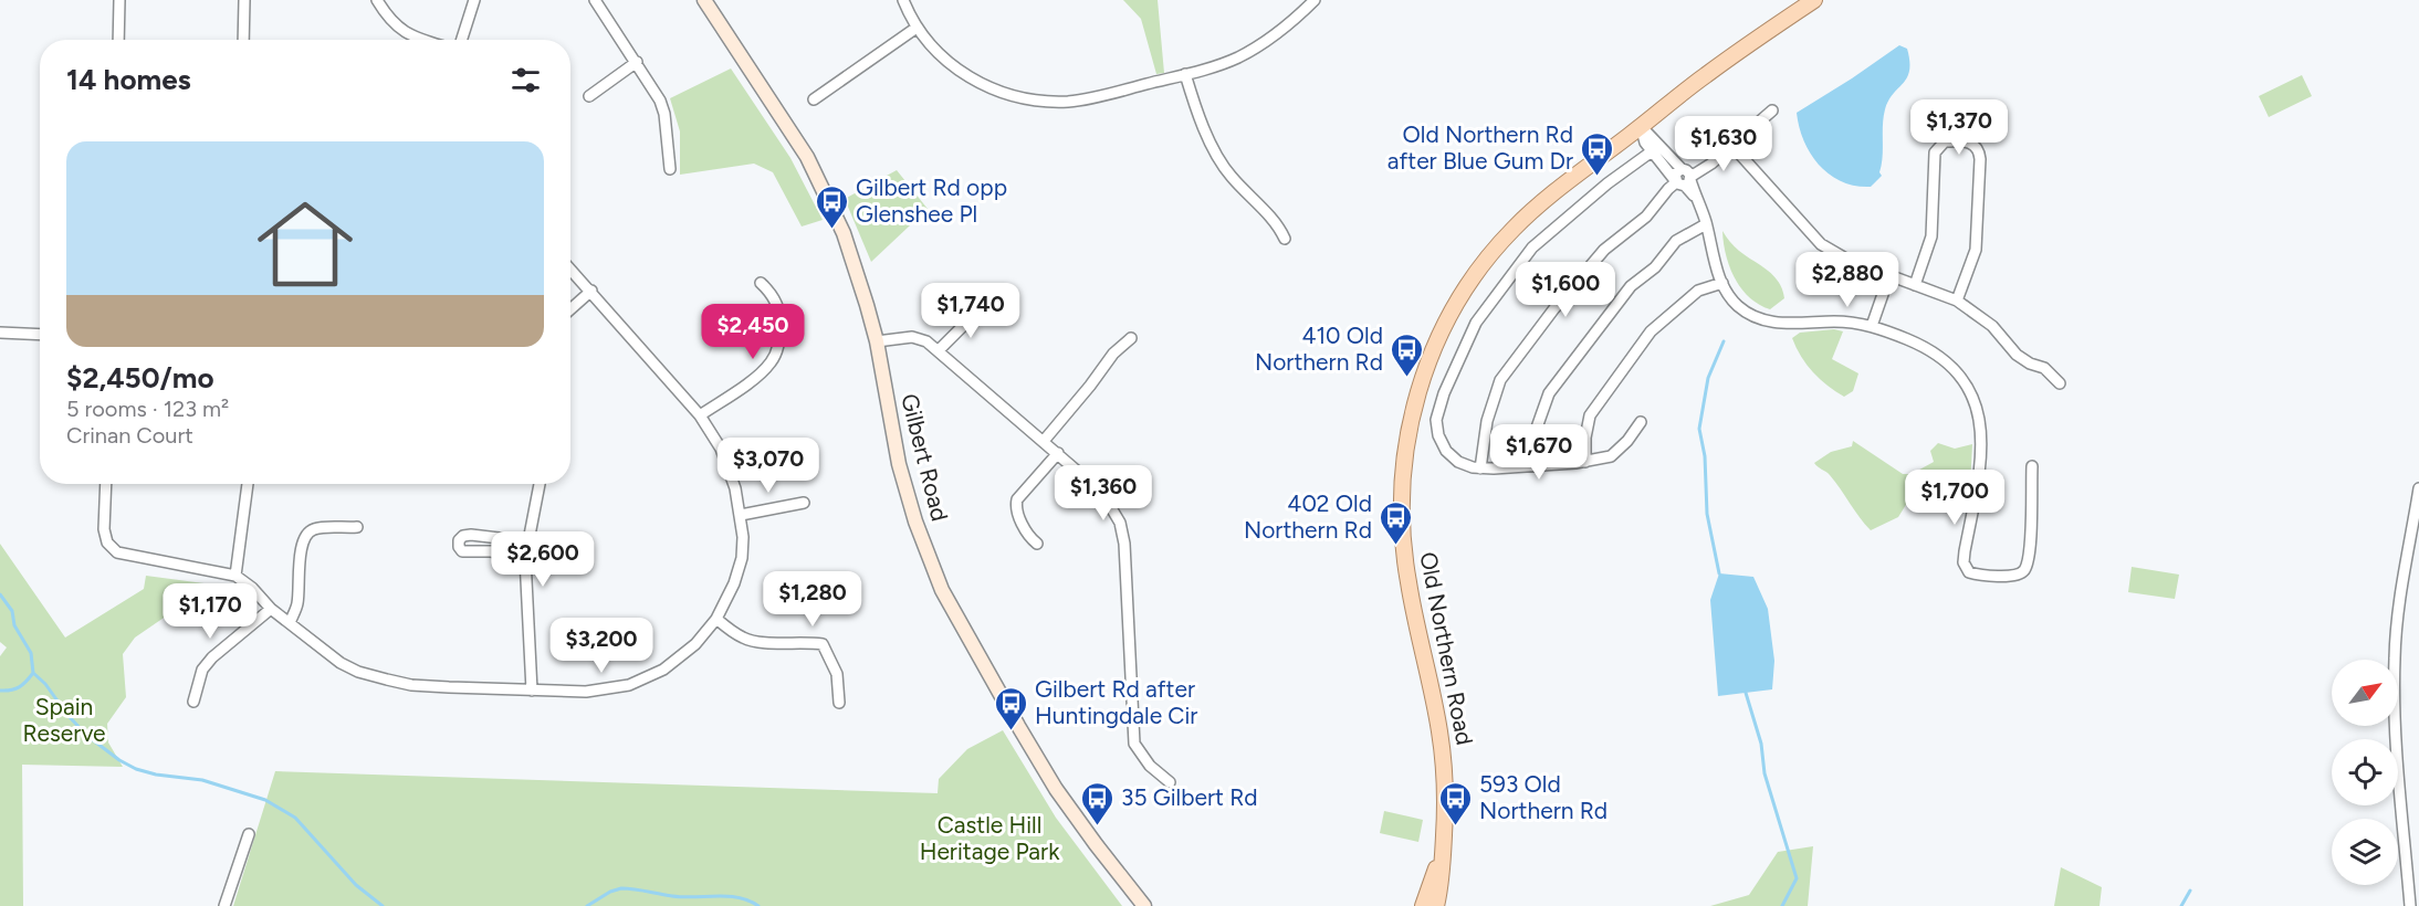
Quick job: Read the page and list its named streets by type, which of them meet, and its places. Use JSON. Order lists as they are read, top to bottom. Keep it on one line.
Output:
{"streets":{"main road":["Gilbert Road","Old Northern Road"]},"parks":["Spain Reserve","Castle Hill Heritage Park"],"places":{"bus stop":["Old Northern Rd after Blue Gum Dr","Gilbert Rd opp Glenshee Pl","410 Old Northern Rd","402 Old Northern Rd","Gilbert Rd after Huntingdale Cir","35 Gilbert Rd","593 Old Northern Rd"]},"north":"top right","page":{"heading":"14 homes","price":["$1,370","$1,630","$2,880","$1,600","$1,740","$2,450","$1,670","$3,070","$1,360","$1,700","$2,600","$1,280","$1,170","$3,200"],"list":[{"name":"$2,450/mo","note":"5 rooms · 123 m² · Crinan Court"}]}}
